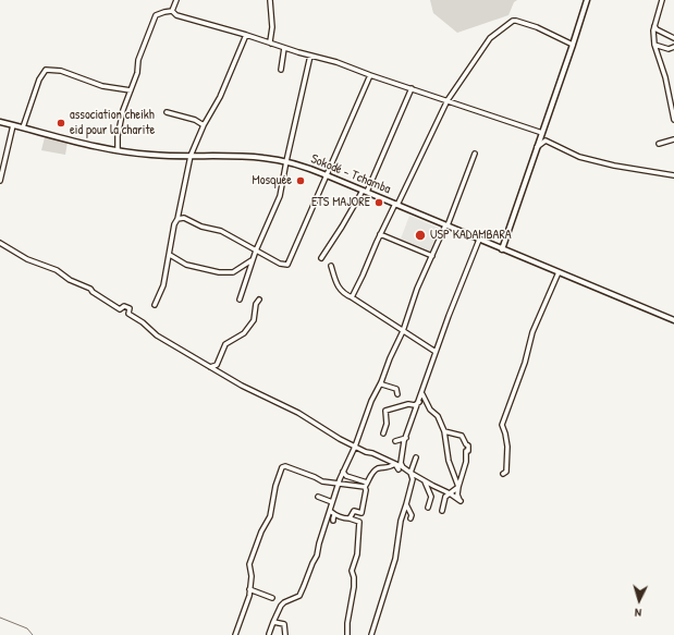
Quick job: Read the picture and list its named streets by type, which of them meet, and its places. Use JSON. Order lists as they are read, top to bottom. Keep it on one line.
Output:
{"streets":{"main road":["Sokodé - Tchamba"]},"places":["association cheikh eid pour la charite","Mosquée","ETS MAJORE","USP KADAMBARA"],"north":"bottom"}
